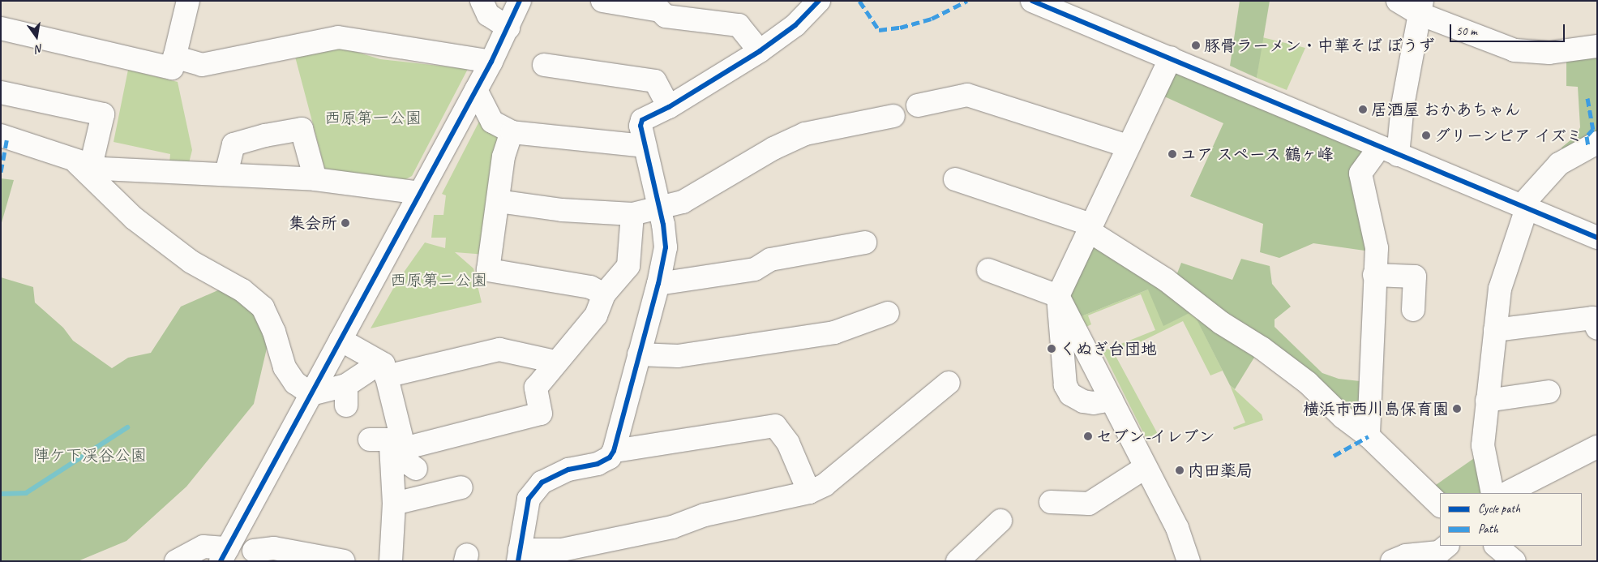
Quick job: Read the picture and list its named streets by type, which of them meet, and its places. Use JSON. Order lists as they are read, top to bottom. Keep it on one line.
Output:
{"parks":["西原第一公園","西原第二公園","陣ケ下渓谷公園"],"places":["豚骨ラーメン・中華そば ぼうず","居酒屋 おかあちゃん","グリーンピア イズミ","ユア スペース 鶴ヶ峰","集会所","くぬぎ台団地","横浜市西川島保育園","セブン-イレブン","内田薬局"],"legend":["Cycle path","Path"],"scale_bar":"50 m","north":"bottom"}
